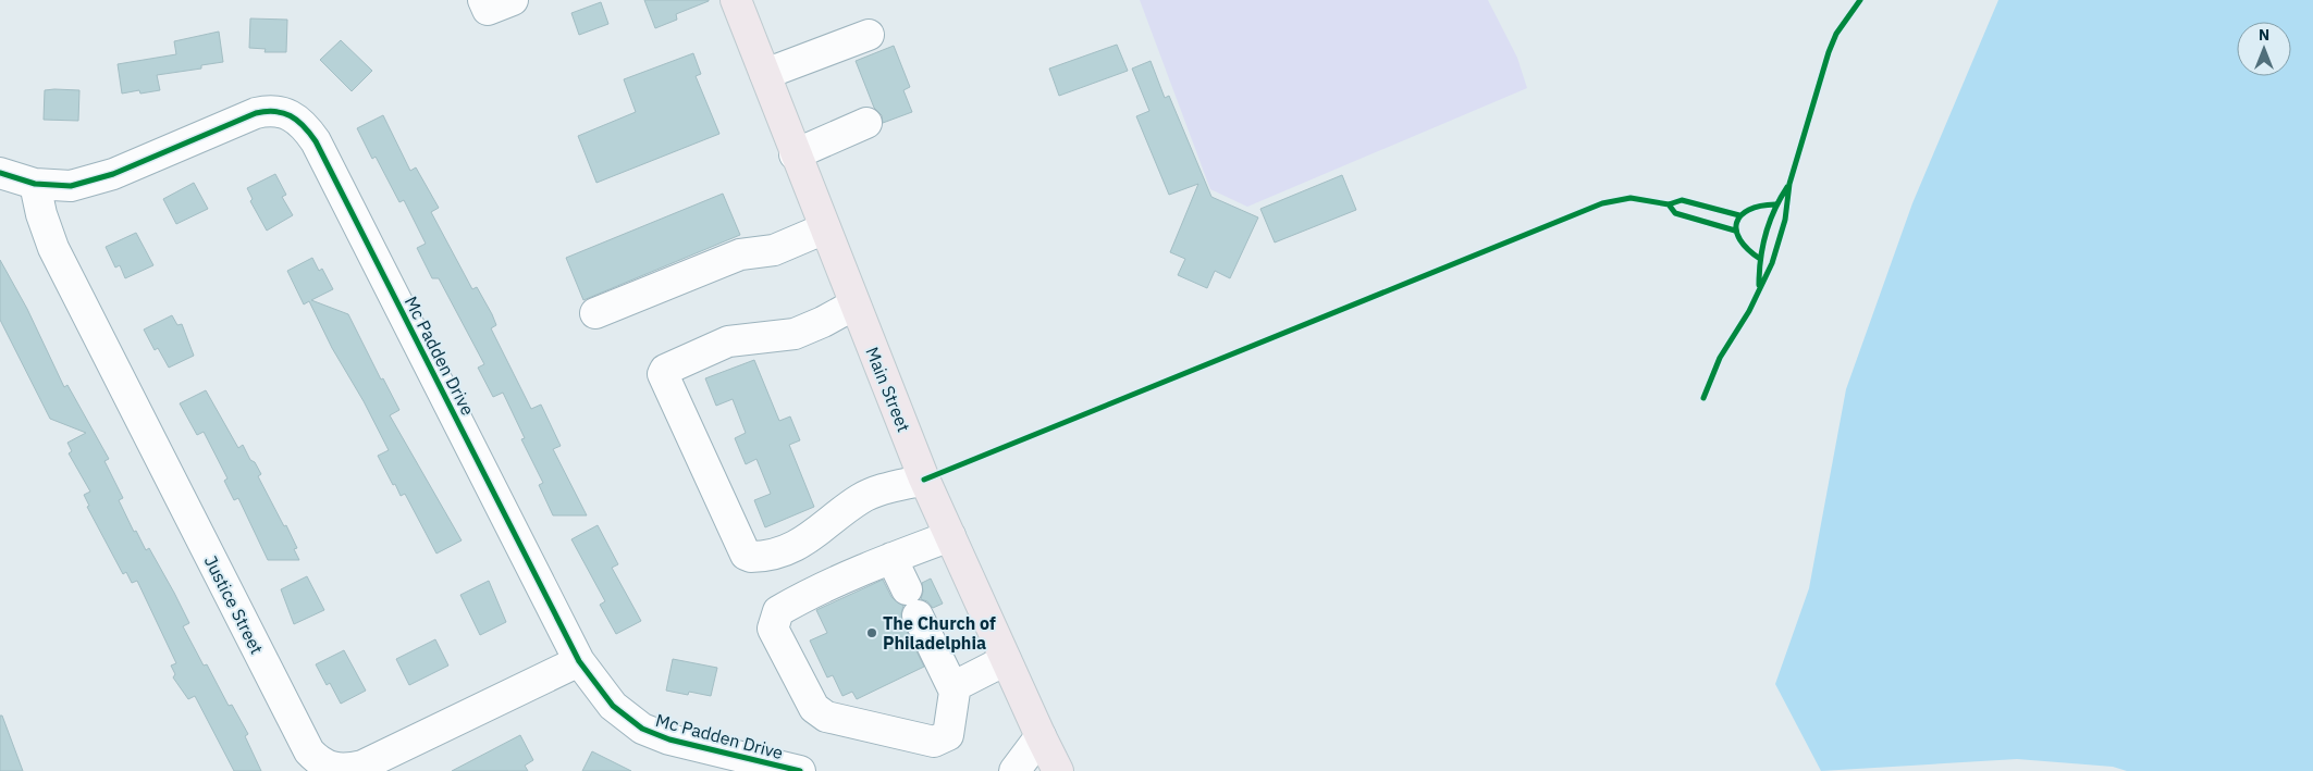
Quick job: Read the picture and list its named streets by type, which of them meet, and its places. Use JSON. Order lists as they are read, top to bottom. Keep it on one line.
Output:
{"streets":{"main road":["Main Street"],"street":["Mc Padden Drive","Justice Street"]},"crossings":[["Mc Padden Drive","Justice Street"]],"places":["The Church of Philadelphia"],"north":"top"}
